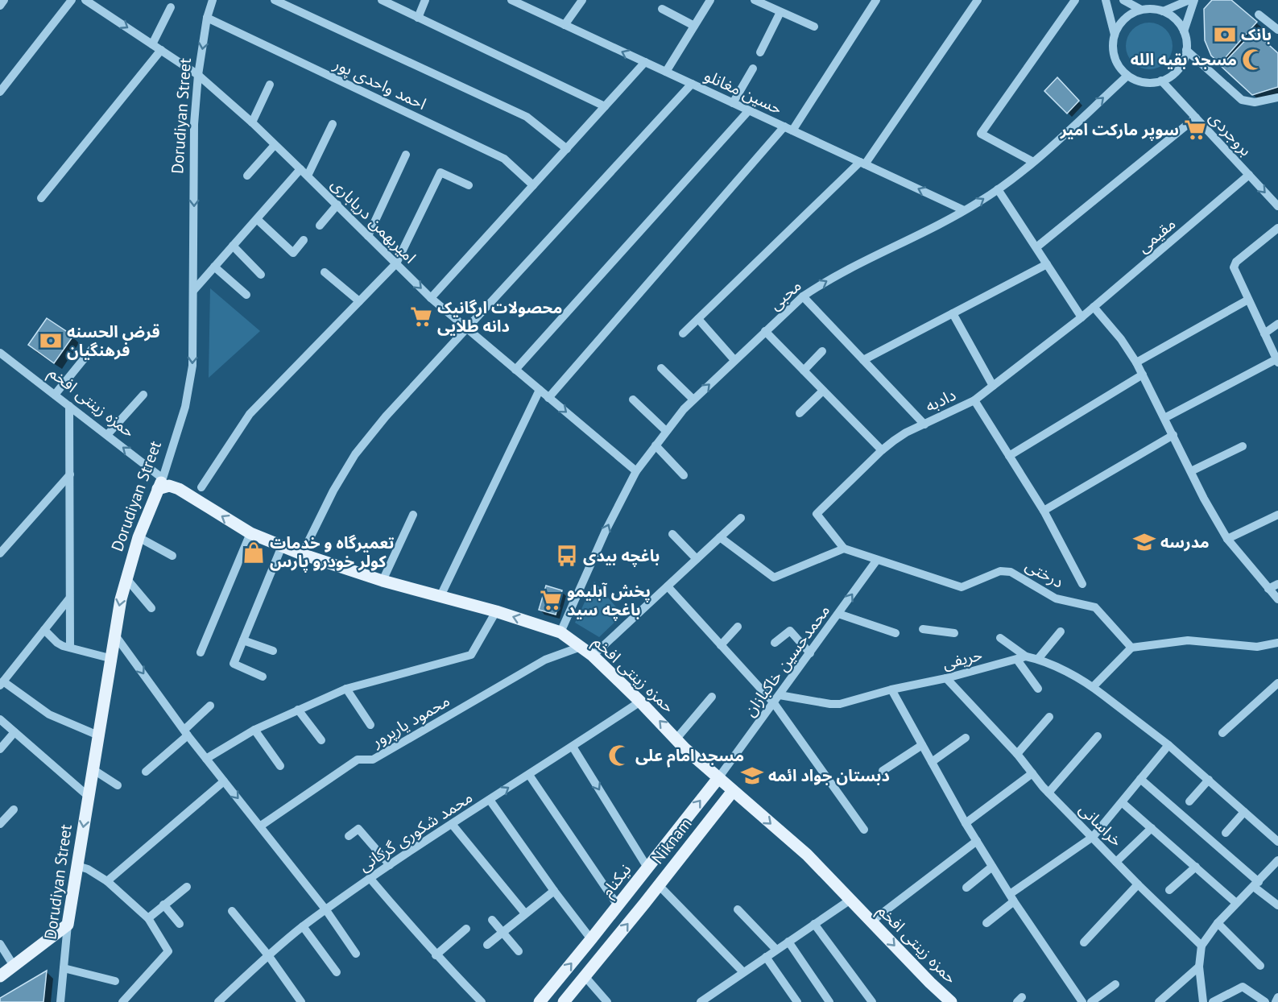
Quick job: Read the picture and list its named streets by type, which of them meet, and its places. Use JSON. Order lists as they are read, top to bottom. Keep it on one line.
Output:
{"streets":{"main road":["Dorudiyan Street","حمزه زینتی افخم","Niknam","نیکنام"],"street":["احمد واحدی پور","حسین مغانلو","بروجردی","امیربهمن دریاباری","مقیمی","محبی","دادبه","درختی","حریفی","محمدحسین خاکبازان","محمود یارپرور","خراسانی","محمد شکوری گرکانی"]},"crossings":[["احمد واحدی پور","Dorudiyan Street"],["حسین مغانلو","محبی"],["Dorudiyan Street","امیربهمن دریاباری"],["Dorudiyan Street","حمزه زینتی افخم"],["بروجردی","مقیمی"],["بروجردی","محبی"],["امیربهمن دریاباری","محبی"],["مقیمی","دادبه"],["محبی","حمزه زینتی افخم"],["دادبه","درختی"],["حمزه زینتی افخم","محمدحسین خاکبازان"],["حمزه زینتی افخم","محمود یارپرور"],["حمزه زینتی افخم","محمد شکوری گرکانی"],["حمزه زینتی افخم","Niknam"],["حمزه زینتی افخم","نیکنام"],["درختی","محمدحسین خاکبازان"],["حریفی","محمدحسین خاکبازان"],["حریفی","خراسانی"],["محمدحسین خاکبازان","نیکنام"]],"one_way":["Niknam","نیکنام"],"places":{"bank":["بانک","قرض الحسنه فرهنگیان"],"mosque":["مسجد بقیه الله","مسجد امام علی"],"supermarket":["سوپر مارکت امیر","محصولات ارگانیک دانه طلایی","پخش آبلیمو باغچه سید"],"school or university":["مدرسه","دبستان جواد ائمه"],"shop":["تعمیرگاه و خدمات کولر خودرو پارس"],"bus stop":["باغچه بیدی"]}}
